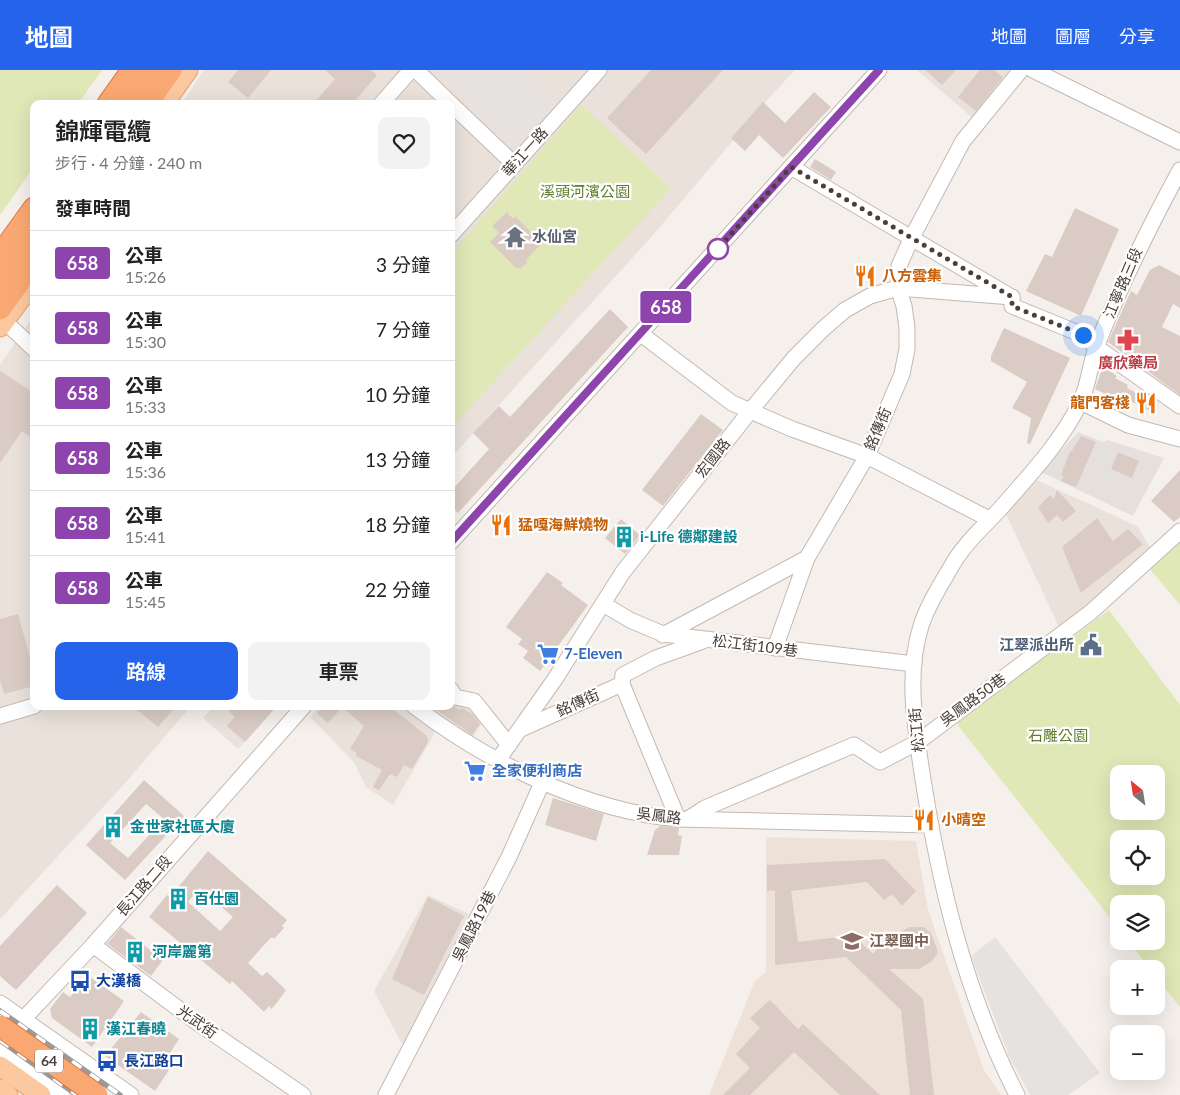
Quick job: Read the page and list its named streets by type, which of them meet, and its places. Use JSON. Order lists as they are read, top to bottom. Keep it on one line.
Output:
{"streets":{"highway":["64"],"street":["華江一路","江寧路三段","銘傳街","宏國路","松江街109巷","吳鳳路50巷","松江街","吳鳳路","長江路二段","吳鳳路19巷","光武街"]},"crossings":[["江寧路三段","松江街"],["銘傳街","宏國路"],["銘傳街","松江街109巷"],["宏國路","松江街109巷"],["宏國路","吳鳳路"],["松江街109巷","松江街"],["吳鳳路50巷","松江街"],["吳鳳路50巷","吳鳳路"],["松江街","吳鳳路"],["吳鳳路","吳鳳路19巷"],["長江路二段","光武街"],["長江路二段","64"]],"parks":["溪頭河濱公園","石雕公園"],"places":{"temple":["水仙宮"],"restaurant":["八方雲集","龍門客棧","猛嘎海鮮燒物","小晴空"],"pharmacy":["廣欣藥局"],"building":["i-Life 德鄰建設","金世家社區大廈","百仕園","河岸麗第","漢江春曉"],"public building":["江翠派出所"],"supermarket":["7-Eleven","全家便利商店"],"school or university":["江翠國中"],"bus stop":["大漢橋","長江路口"]},"lines":["bus line 658"],"north":"top left","page":{"header":"地圖","nav":["地圖","圖層","分享"],"on_map":"658","heading":[["錦輝電纜","步行 · 4 分鐘 · 240 m"],"發車時間"],"list":[{"mark":"658","name":"公車","note":"15:26","value":"3 分鐘"},{"mark":"658","name":"公車","note":"15:30","value":"7 分鐘"},{"mark":"658","name":"公車","note":"15:33","value":"10 分鐘"},{"mark":"658","name":"公車","note":"15:36","value":"13 分鐘"},{"mark":"658","name":"公車","note":"15:41","value":"18 分鐘"},{"mark":"658","name":"公車","note":"15:45","value":"22 分鐘"}],"buttons":["路線","車票"],"map_buttons":["+","−"]}}
